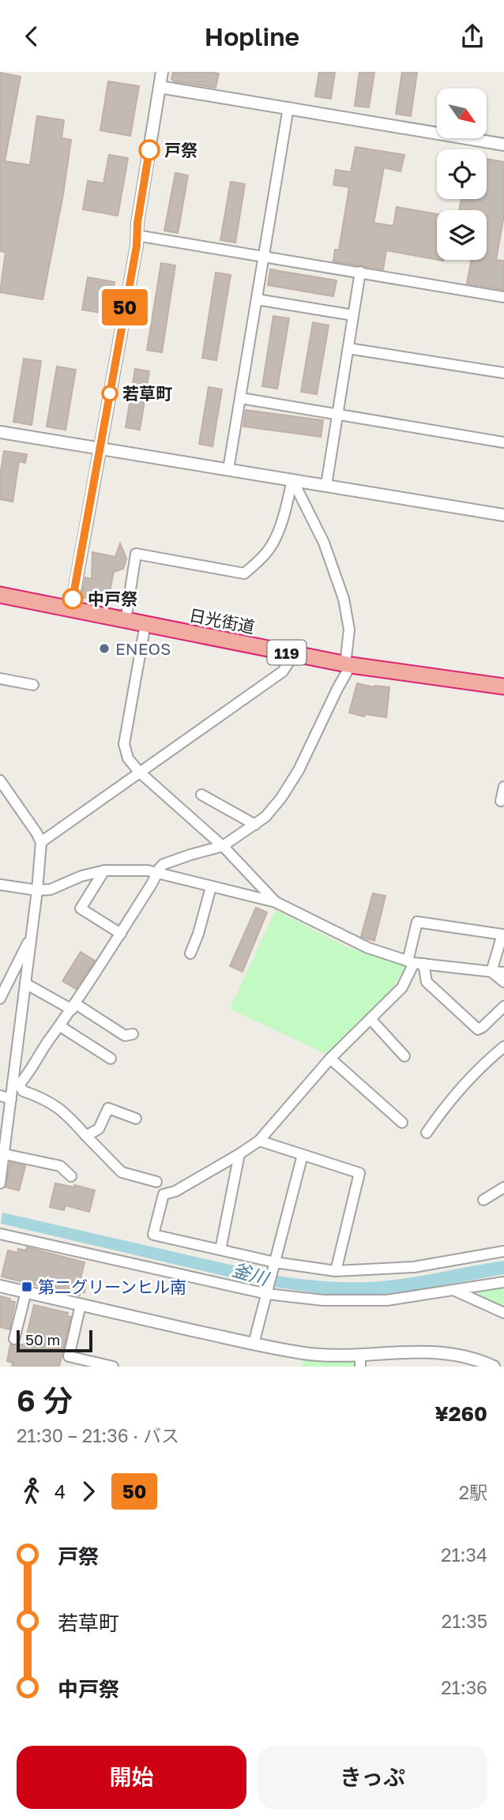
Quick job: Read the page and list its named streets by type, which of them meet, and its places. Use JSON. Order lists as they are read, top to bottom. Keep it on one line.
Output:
{"streets":{"highway":["日光街道","119"]},"water":["釜川"],"places":{"other":["戸祭","若草町","中戸祭","ENEOS"],"transit":["第二グリーンヒル南"]},"lines":["bus line 50"],"scale_bar":"50 m","north":"bottom right","page":{"header":"Hopline","on_map":"50","scale":"50 m","heading":["6 分","21:30 – 21:36 · バス","¥260"],"legs":["4","50","2駅"],"list":[{"name":"戸祭","value":"21:34"},{"name":"若草町","value":"21:35"},{"name":"中戸祭","value":"21:36"}],"buttons":["開始","きっぷ"]}}
